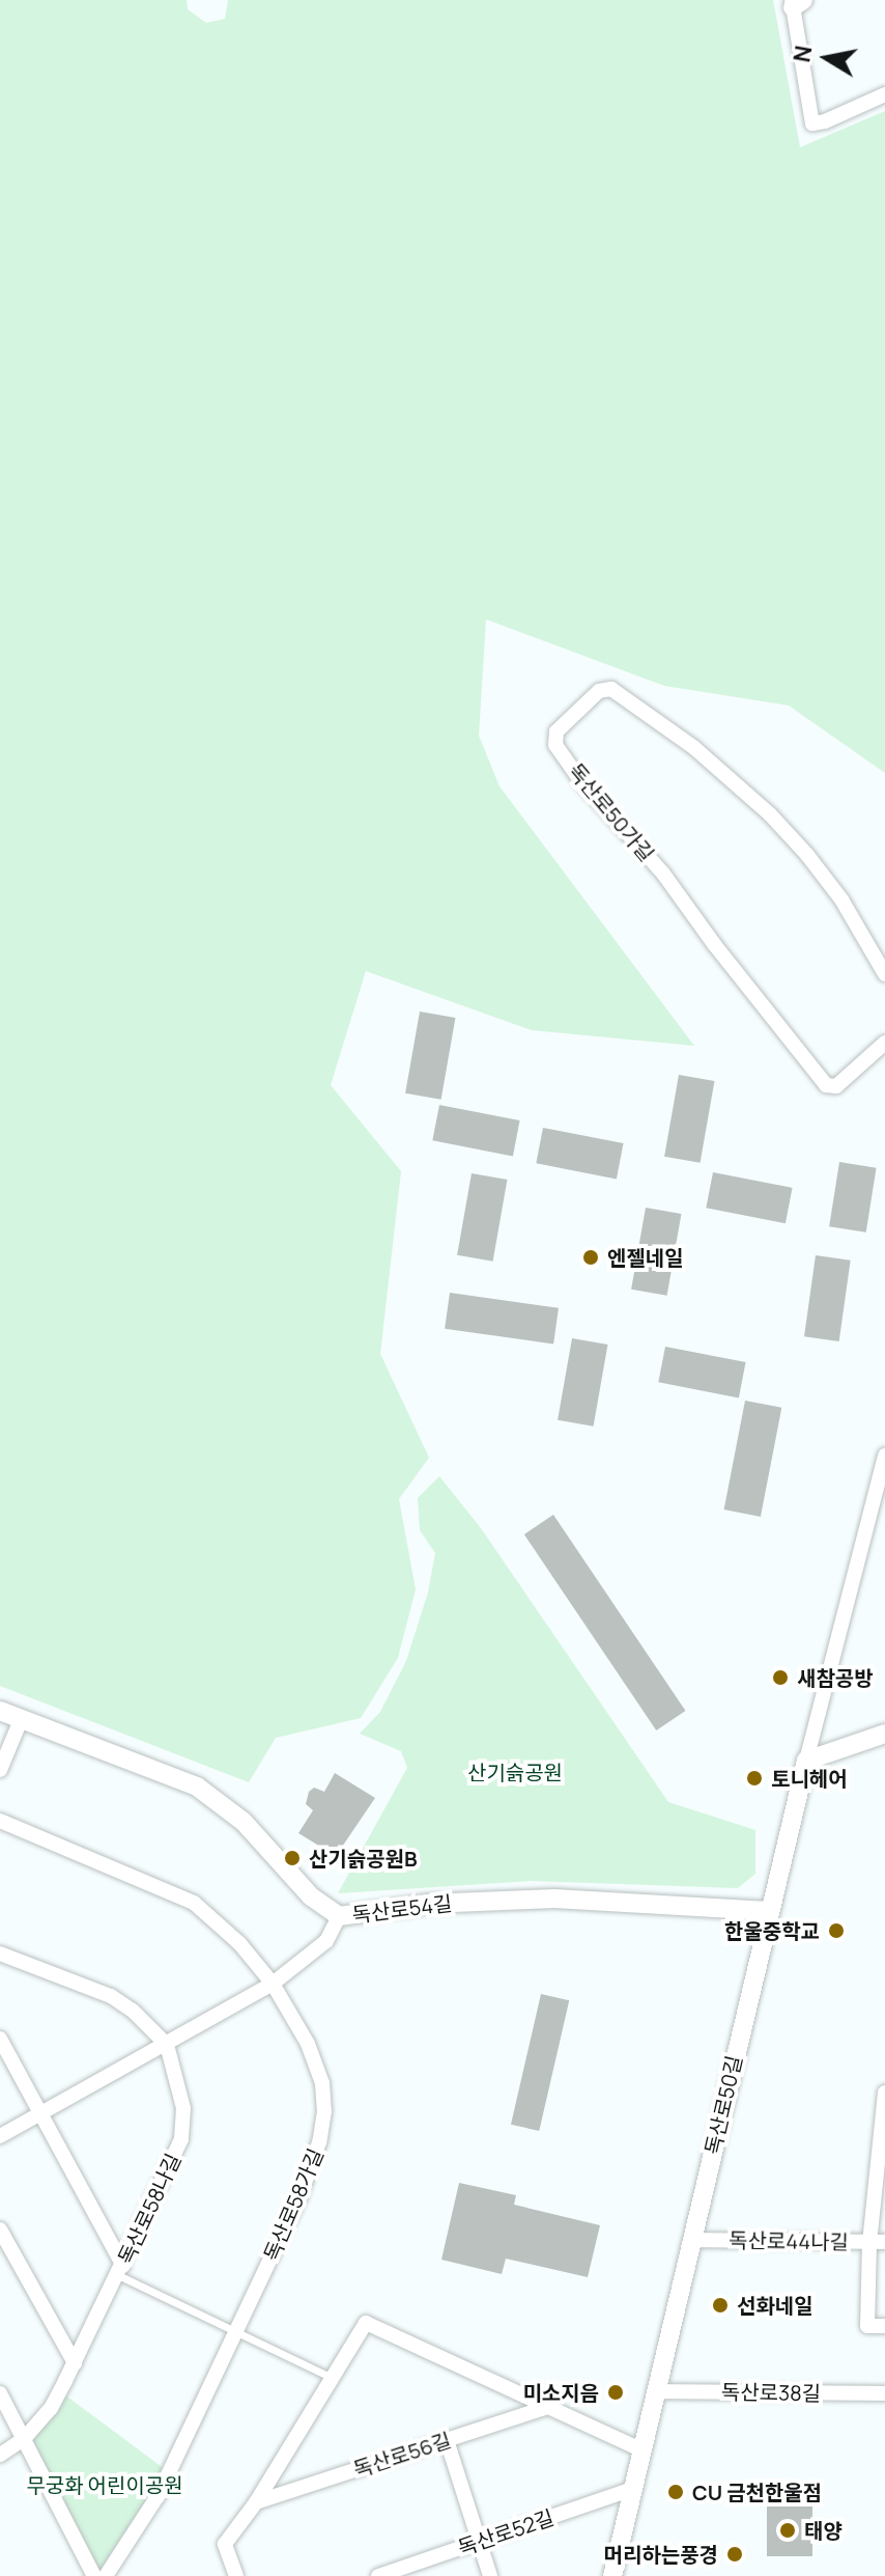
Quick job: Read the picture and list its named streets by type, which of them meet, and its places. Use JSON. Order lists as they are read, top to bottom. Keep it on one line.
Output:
{"streets":{"street":["독산로50가길","독산로54길","독산로50길","독산로58가길","독산로58나길","독산로44나길","독산로38길","독산로56길","독산로52길"]},"crossings":[["독산로54길","독산로50길"],["독산로50길","독산로44나길"],["독산로50길","독산로38길"],["독산로50길","독산로52길"],["독산로58가길","독산로58나길"]],"parks":["산기슭공원","무궁화 어린이공원"],"places":["엔젤네일","새참공방","토니헤어","산기슭공원B","한울중학교","선화네일","미소지음","CU 금천한울점","태양","머리하는풍경"],"north":"left"}
